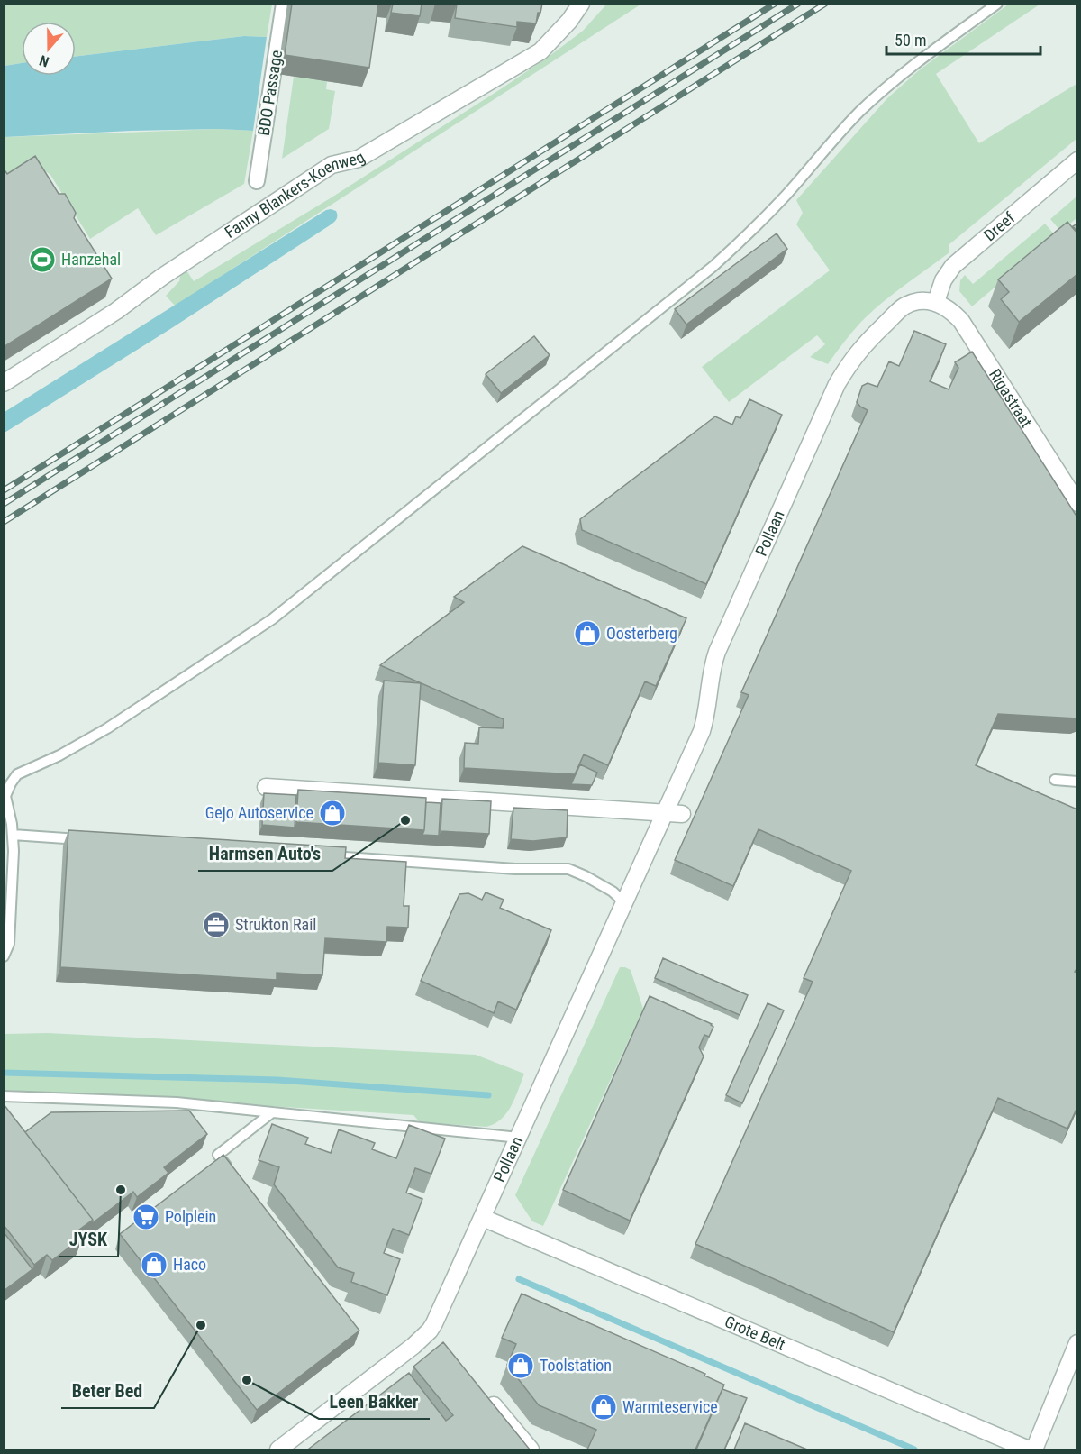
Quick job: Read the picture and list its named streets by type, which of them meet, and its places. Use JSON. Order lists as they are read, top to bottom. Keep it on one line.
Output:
{"streets":{"street":["BDO Passage","Fanny Blankers-Koenweg","Dreef","Rigastraat","Pollaan","Grote Belt"]},"crossings":[["Dreef","Rigastraat"],["Dreef","Pollaan"],["Rigastraat","Pollaan"],["Pollaan","Grote Belt"]],"places":{"sports":["Hanzehal"],"shop":["Oosterberg","Gejo Autoservice","Haco","Toolstation","Warmteservice"],"other":["Harmsen Auto's","JYSK","Beter Bed","Leen Bakker"],"office":["Strukton Rail"],"supermarket":["Polplein"]},"scale_bar":"50 m","north":"bottom"}
